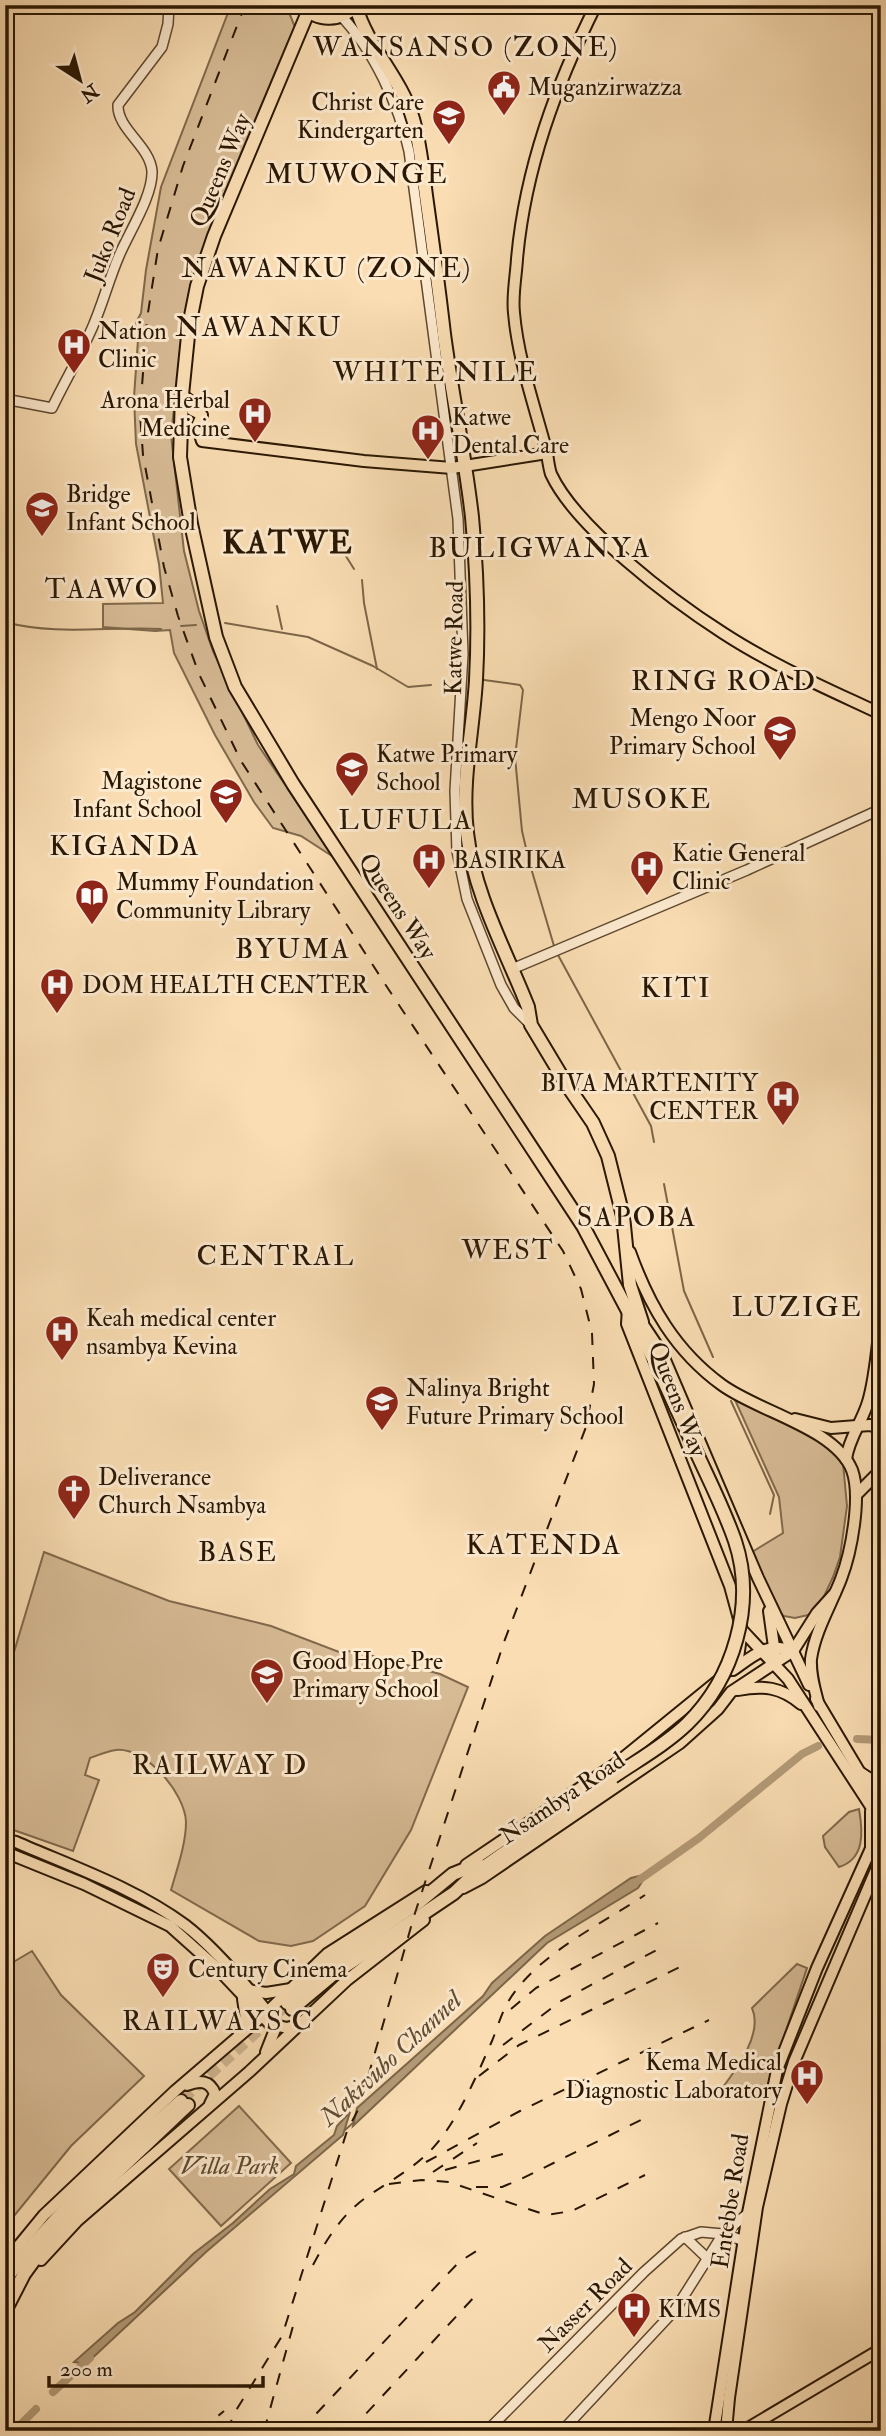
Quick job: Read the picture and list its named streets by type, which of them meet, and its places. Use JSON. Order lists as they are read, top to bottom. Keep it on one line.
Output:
{"streets":{"highway":["Queens Way","Katwe Road"],"main road":["Nsambya Road","Entebbe Road"],"street":["Juko Road","Nasser Road"]},"crossings":[["Queens Way","Nsambya Road"]],"districts":["WANSANSO (ZONE)","MUWONGE","NAWANKU (ZONE)","NAWANKU","WHITE NILE","KATWE","BULIGWANYA","TAAWO","RING ROAD","MUSOKE","LUFULA","KIGANDA","BYUMA","KITI","SAPOBA","WEST","CENTRAL","LUZIGE","KATENDA","BASE","RAILWAY D","RAILWAYS C"],"water":["Nakivubo Channel"],"parks":["Villa Park"],"places":{"public building":["Muganzirwazza"],"school or university":["Christ Care Kindergarten","Bridge Infant School","Mengo Noor Primary School","Katwe Primary School","Magistone Infant School","Nalinya Bright Future Primary School","Good Hope Pre Primary School"],"hospital":["Nation Clinic","Arona Herbal Medicine","Katwe Dental Care","BASIRIKA","Katie General Clinic","DOM HEALTH CENTER","BIVA MARTENITY CENTER","Keah medical center nsambya Kevina","Kema Medical Diagnostic Laboratory","KIMS"],"library":["Mummy Foundation Community Library"],"church":["Deliverance Church Nsambya"],"theatre":["Century Cinema"]},"scale_bar":"200 m","north":"bottom right"}
